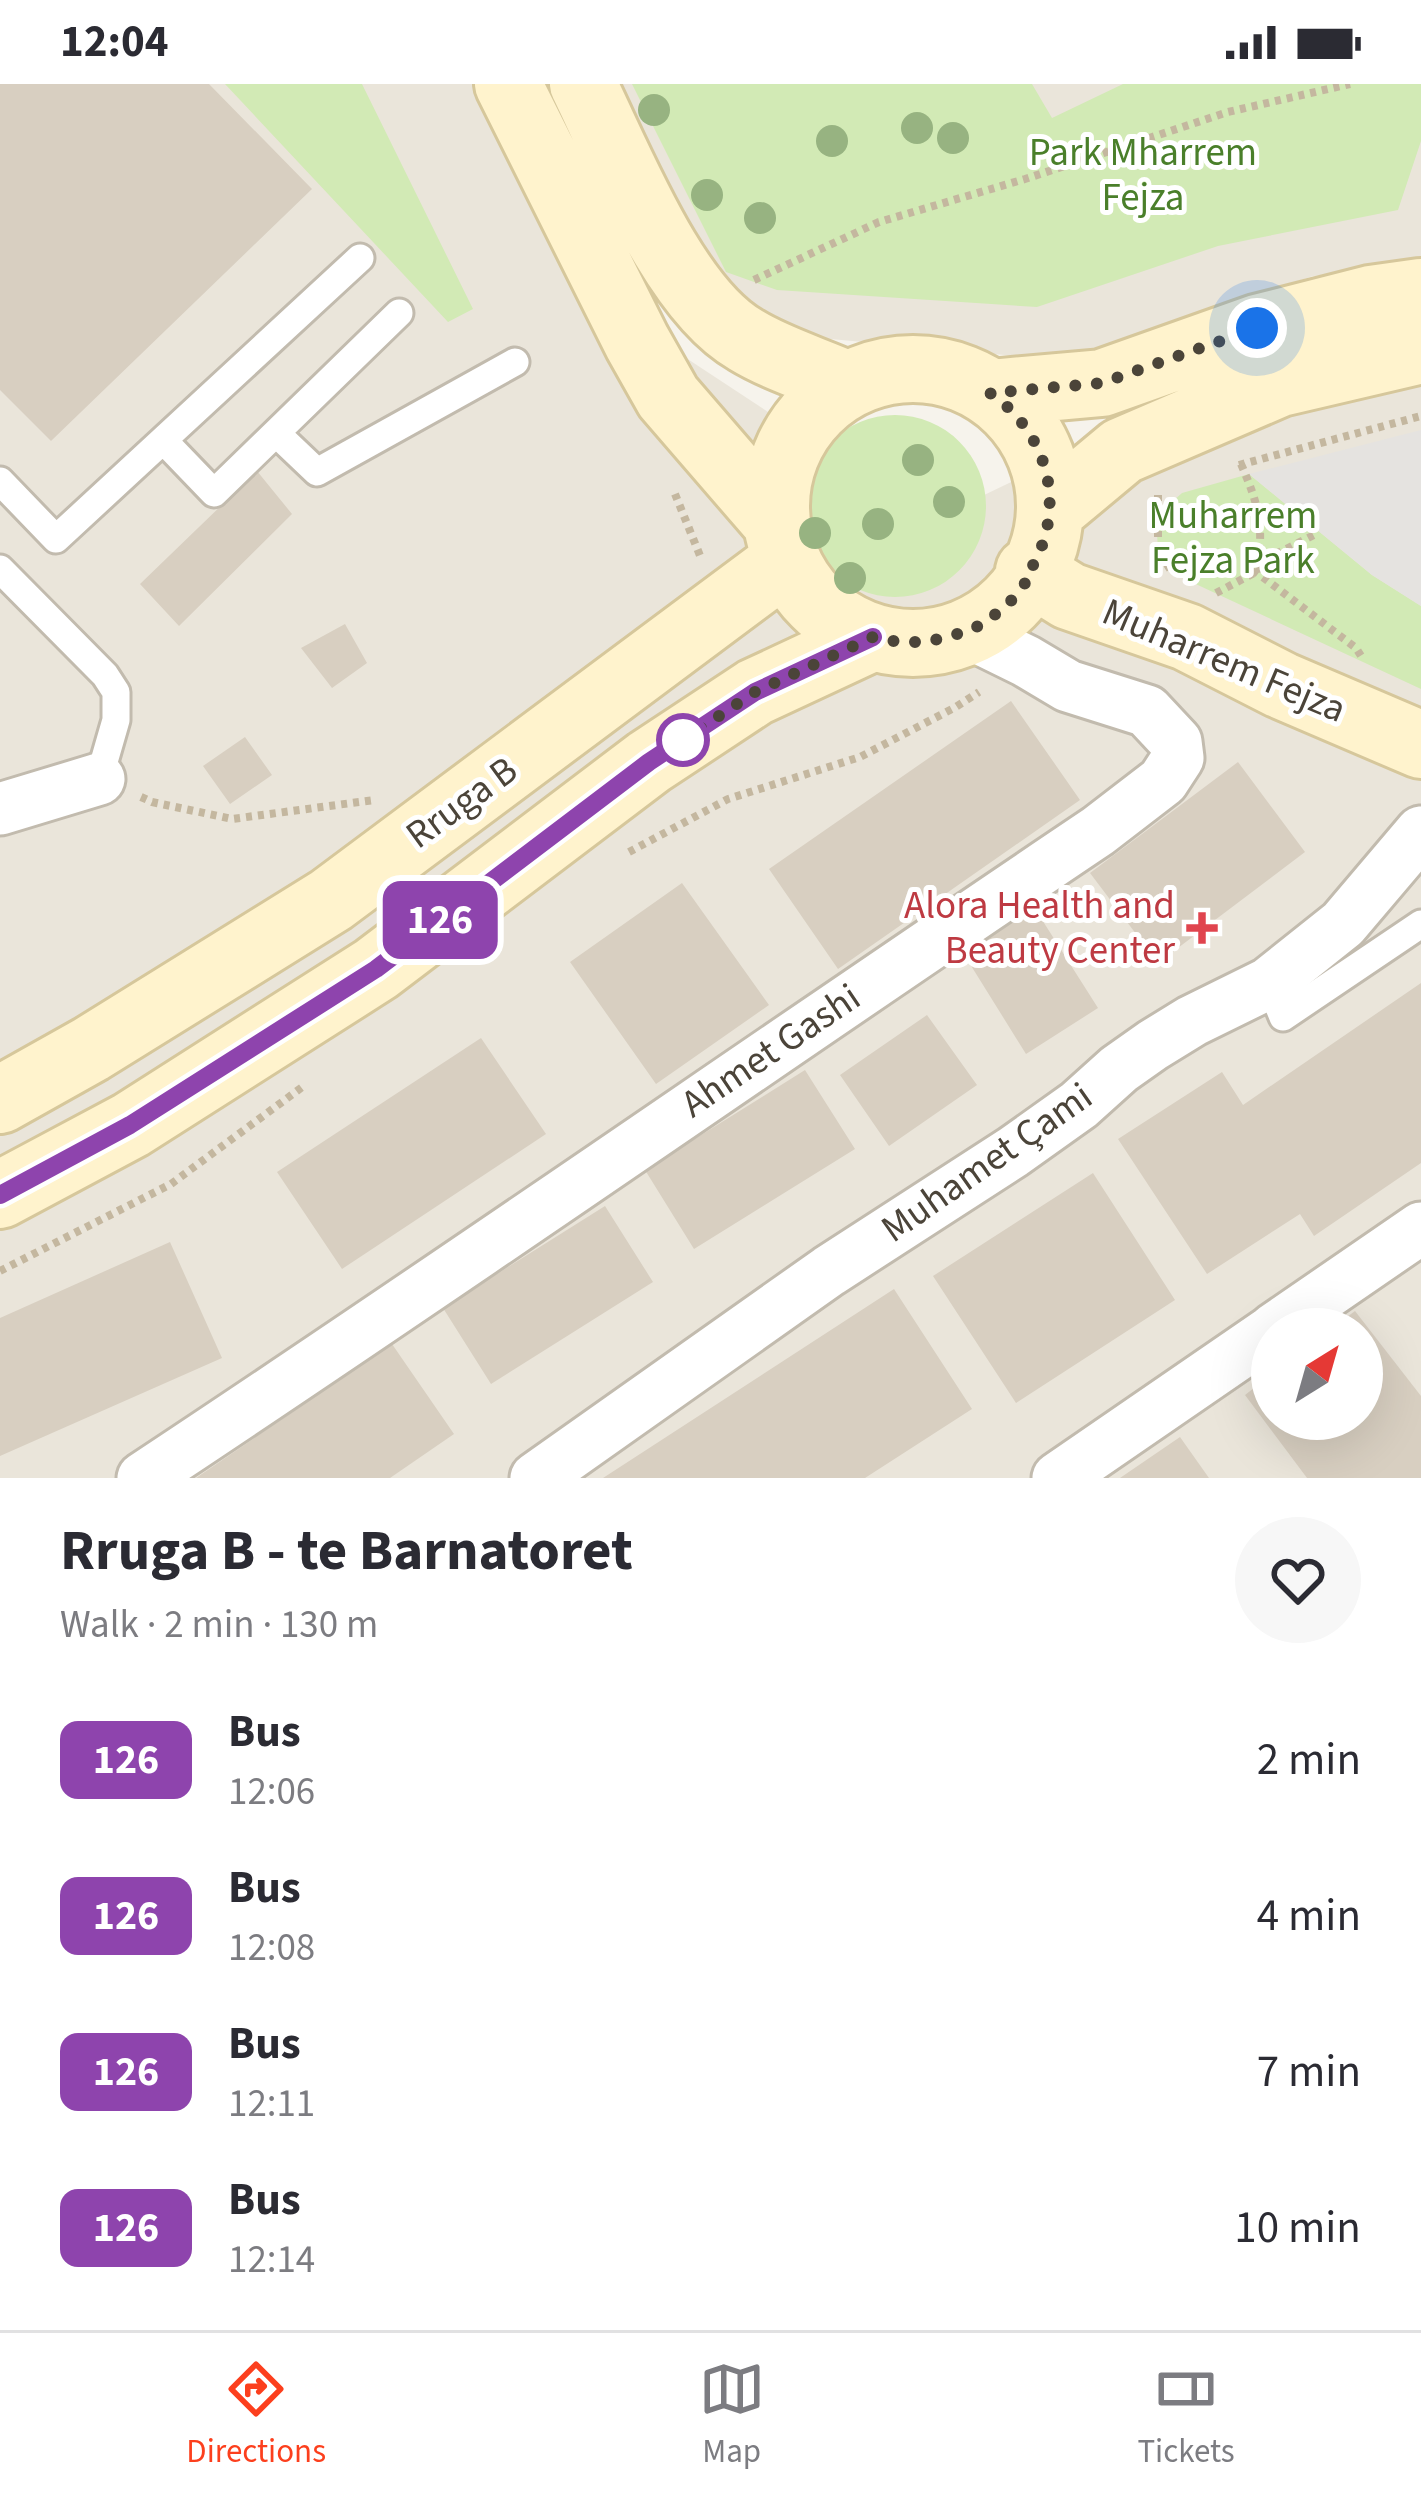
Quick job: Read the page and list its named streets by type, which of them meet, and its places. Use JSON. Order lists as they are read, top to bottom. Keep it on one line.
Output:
{"streets":{"main road":["Muharrem Fejza","Rruga B"],"street":["Ahmet Gashi","Muhamet Çami"]},"crossings":[["Muharrem Fejza","Rruga B"],["Muharrem Fejza","Ahmet Gashi"],["Rruga B","Ahmet Gashi"]],"parks":["Park Mharrem Fejza","Muharrem Fejza Park"],"places":{"health":["Alora Health and Beauty Center"]},"lines":["bus line 126"],"north":"top right","page":{"status":"12:04","on_map":"126","heading":["Rruga B - te Barnatoret","Walk · 2 min · 130 m"],"list":[{"mark":"126","name":"Bus","note":"12:06","value":"2 min"},{"mark":"126","name":"Bus","note":"12:08","value":"4 min"},{"mark":"126","name":"Bus","note":"12:11","value":"7 min"},{"mark":"126","name":"Bus","note":"12:14","value":"10 min"}],"tabs":["Directions","Map","Tickets"]}}
